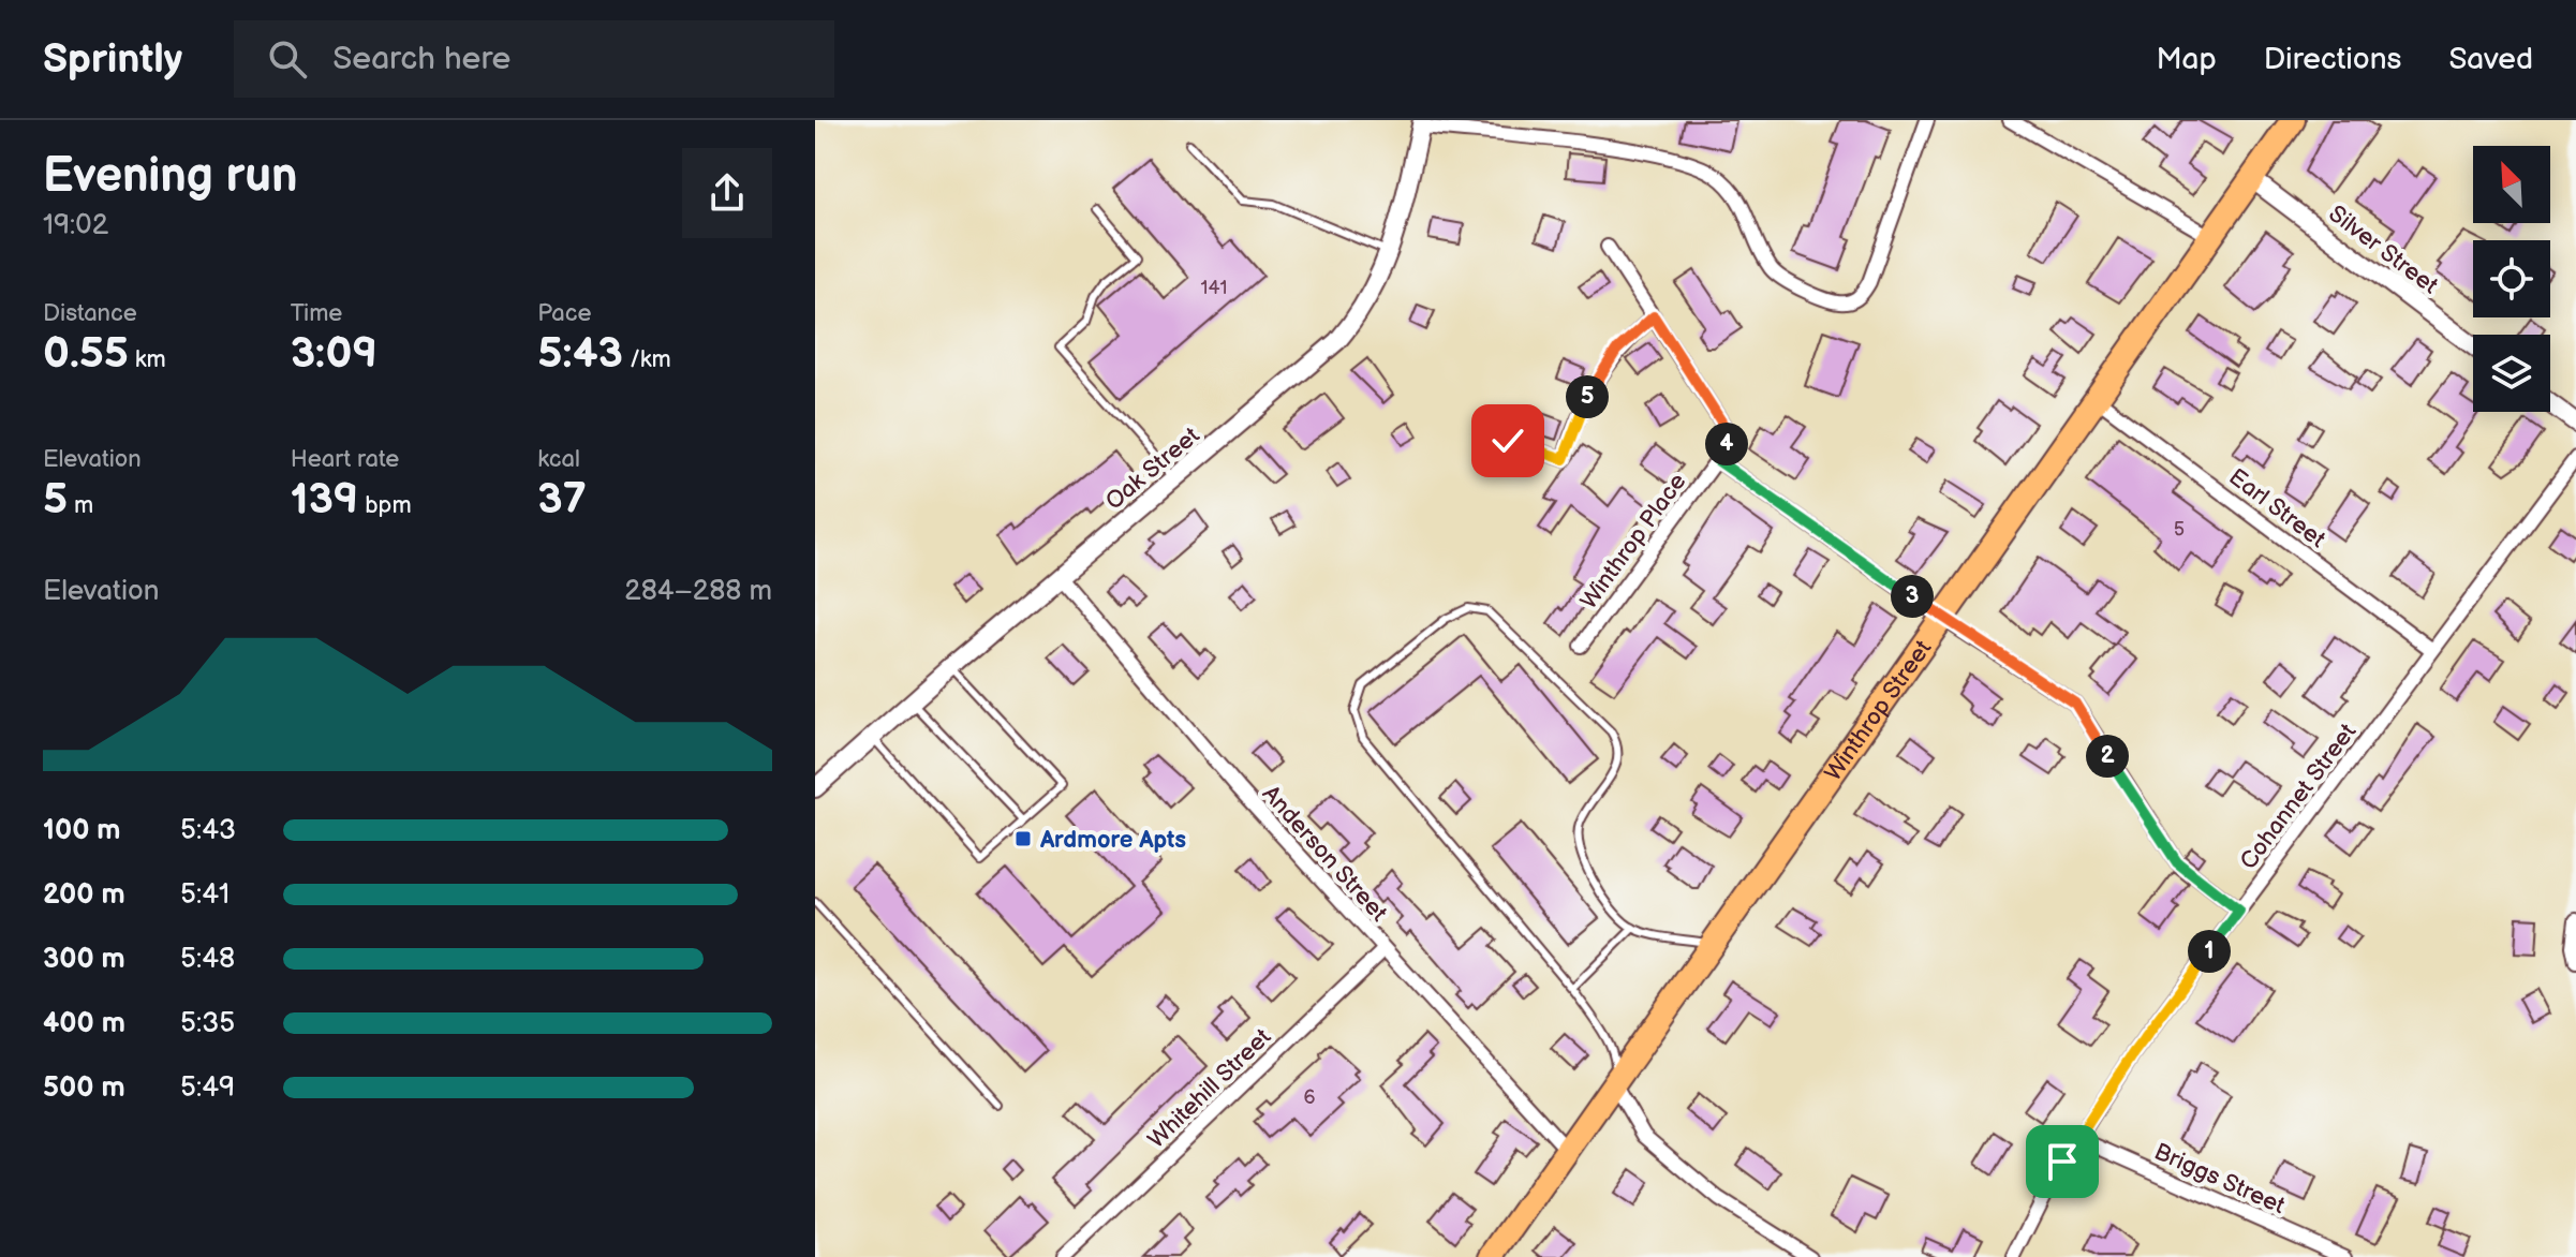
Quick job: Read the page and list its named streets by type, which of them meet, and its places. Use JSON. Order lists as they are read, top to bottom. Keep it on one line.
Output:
{"streets":{"highway":["Winthrop Street"],"street":["Silver Street","Oak Street","Earl Street","Winthrop Place","Cohannet Street","Anderson Street","Whitehill Street","Briggs Street"]},"crossings":[["Silver Street","Winthrop Street"],["Oak Street","Anderson Street"],["Earl Street","Winthrop Street"],["Earl Street","Cohannet Street"],["Winthrop Street","Anderson Street"],["Cohannet Street","Briggs Street"],["Anderson Street","Whitehill Street"]],"places":{"transit":["Ardmore Apts"]},"house_numbers":["141","5","6"],"north":"top left","page":{"header":"Sprintly","search":"Search here","nav":["Map","Directions","Saved"],"heading":["Evening run","19:02"],"stats":[["Distance","0.55 km"],["Time","3:09"],["Pace","5:43 /km"],["Elevation","5 m"],["Heart rate","139 bpm"],["kcal","37"]],"pins":["5","4","3","2","1"],"chart":["Elevation","284–288 m"],"list":[{"name":"100 m","note":"5:43"},{"name":"200 m","note":"5:41"},{"name":"300 m","note":"5:48"},{"name":"400 m","note":"5:35"},{"name":"500 m","note":"5:49"}]}}
